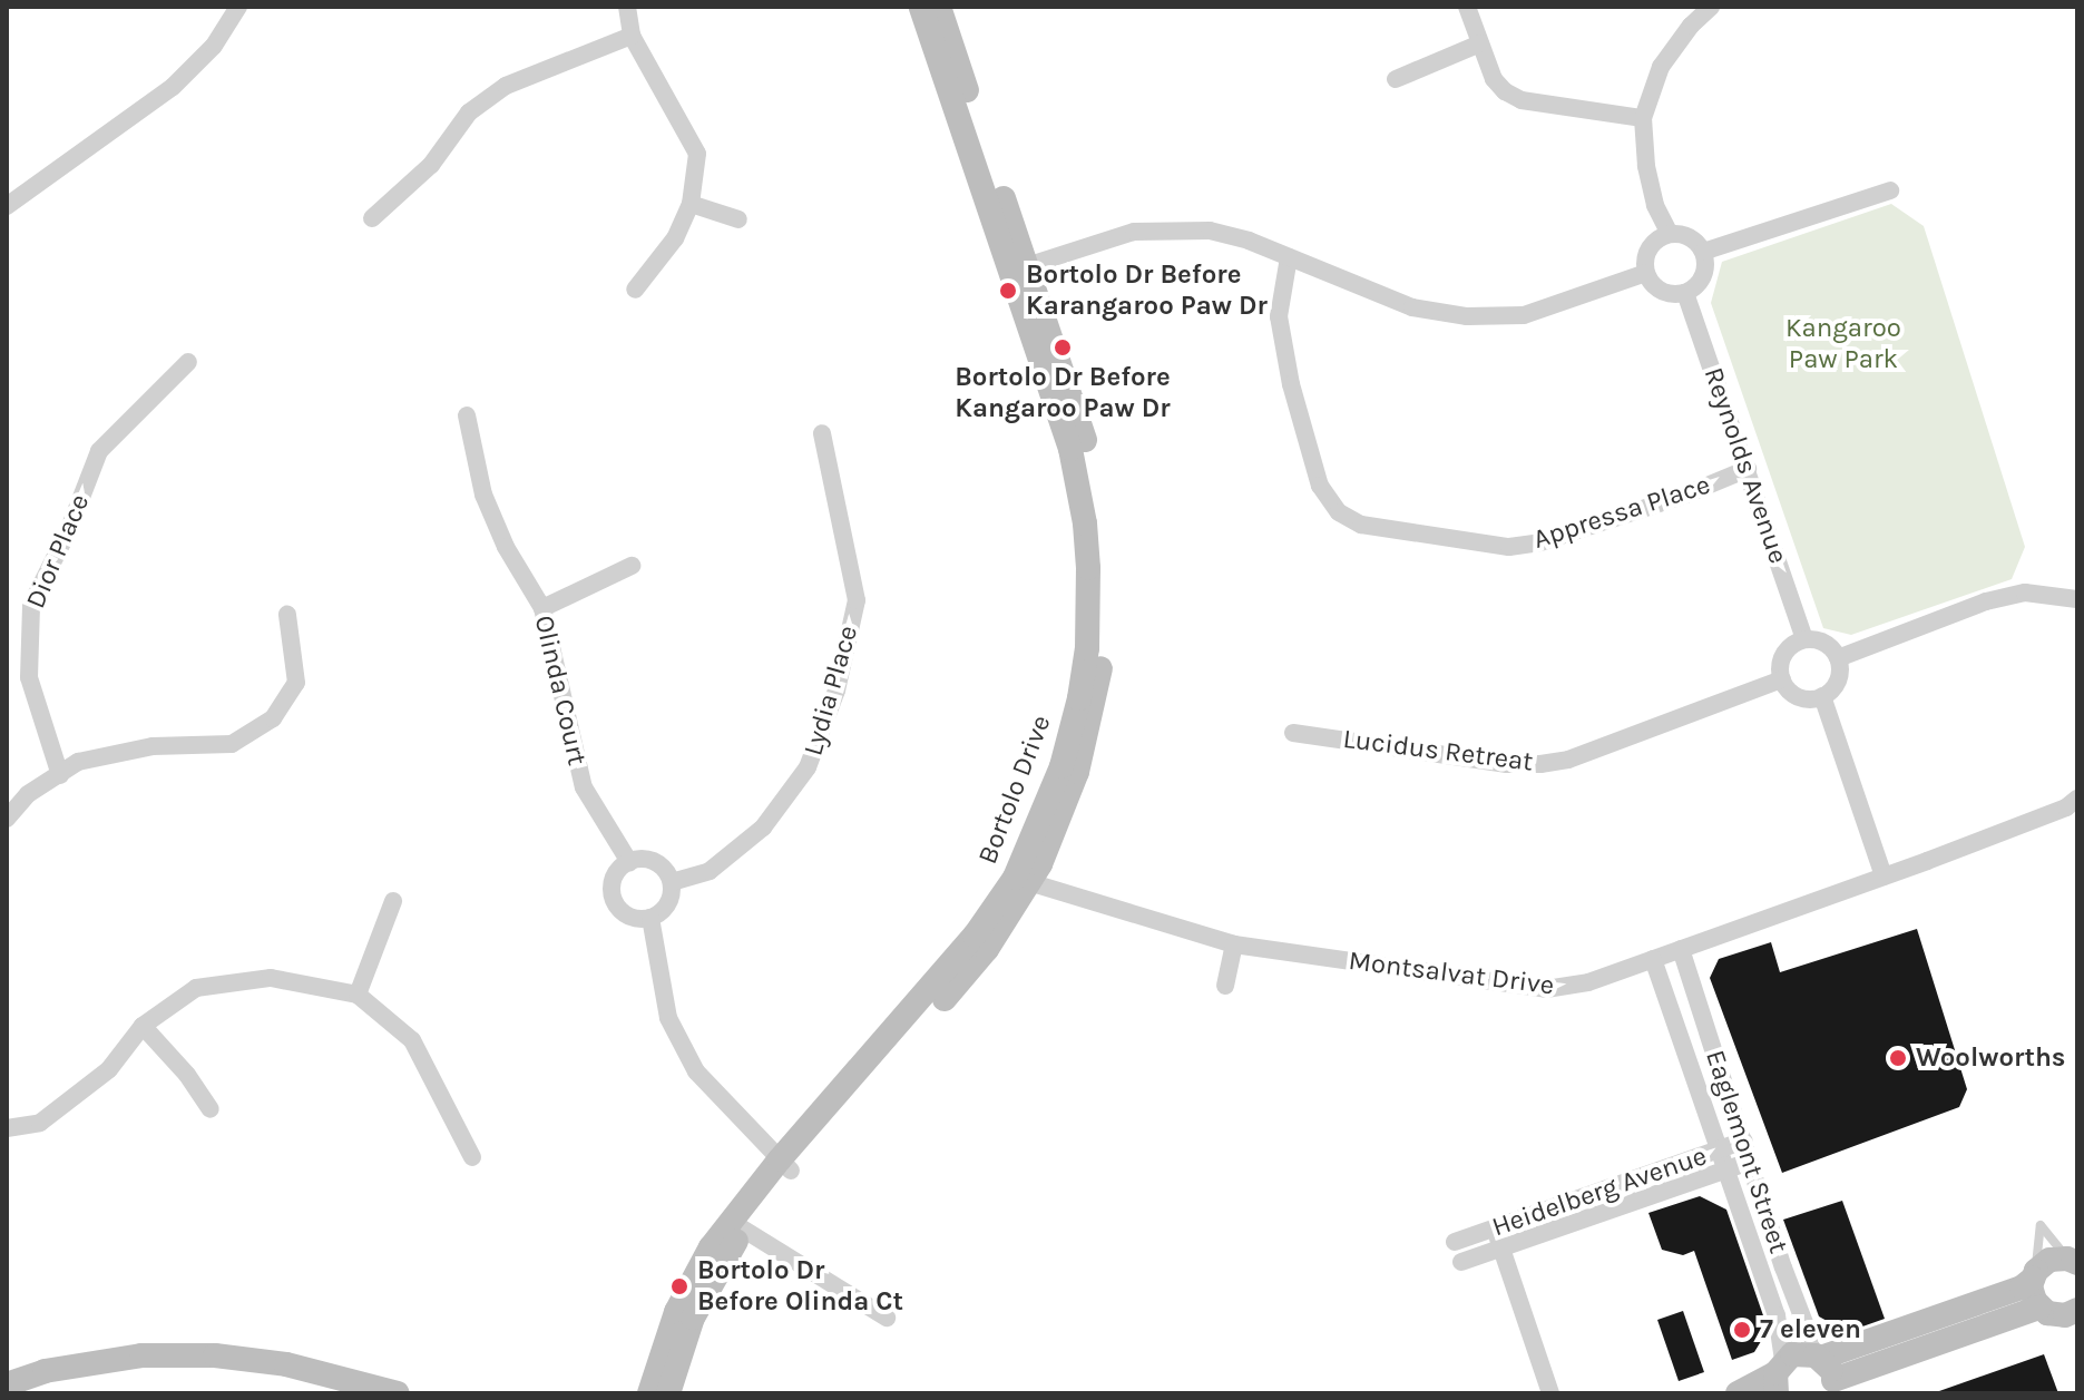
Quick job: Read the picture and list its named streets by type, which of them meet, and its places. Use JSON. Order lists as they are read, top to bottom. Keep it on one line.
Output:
{"streets":{"street":["Reynolds Avenue","Appressa Place","Dior Place","Olinda Court","Lydia Place","Lucidus Retreat","Bortolo Drive","Montsalvat Drive","Eaglemont Street","Heidelberg Avenue"]},"crossings":[["Reynolds Avenue","Appressa Place"],["Reynolds Avenue","Lucidus Retreat"],["Olinda Court","Lydia Place"],["Bortolo Drive","Montsalvat Drive"],["Montsalvat Drive","Eaglemont Street"],["Eaglemont Street","Heidelberg Avenue"]],"parks":["Kangaroo Paw Park"],"places":["Bortolo Dr Before Karangaroo Paw Dr","Bortolo Dr Before Kangaroo Paw Dr","Woolworths","Bortolo Dr Before Olinda Ct","7 eleven"]}
